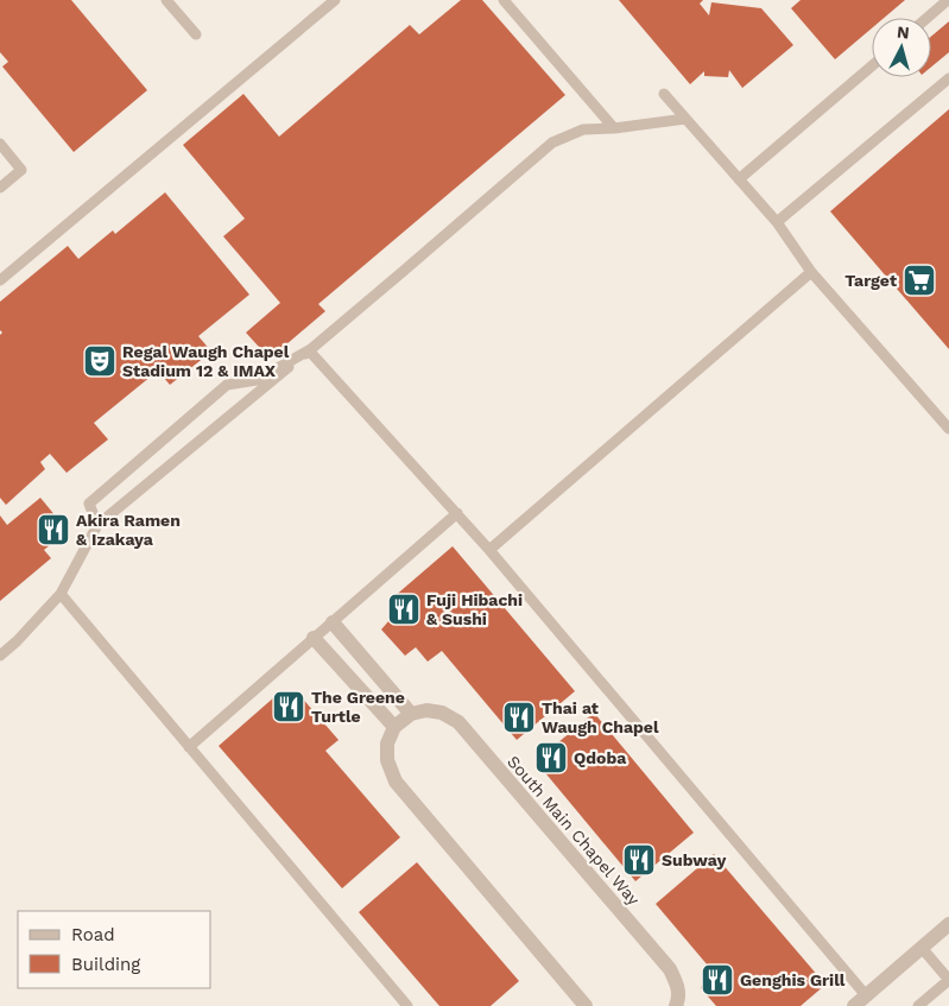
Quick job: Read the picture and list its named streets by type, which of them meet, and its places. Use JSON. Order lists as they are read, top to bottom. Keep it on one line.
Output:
{"streets":{"street":["South Main Chapel Way"]},"places":{"supermarket":["Target"],"theatre":["Regal Waugh Chapel Stadium 12 & IMAX"],"restaurant":["Akira Ramen & Izakaya","Fuji Hibachi & Sushi","The Greene Turtle","Thai at Waugh Chapel","Qdoba","Subway","Genghis Grill"]},"legend":["Road","Building"],"north":"top"}
